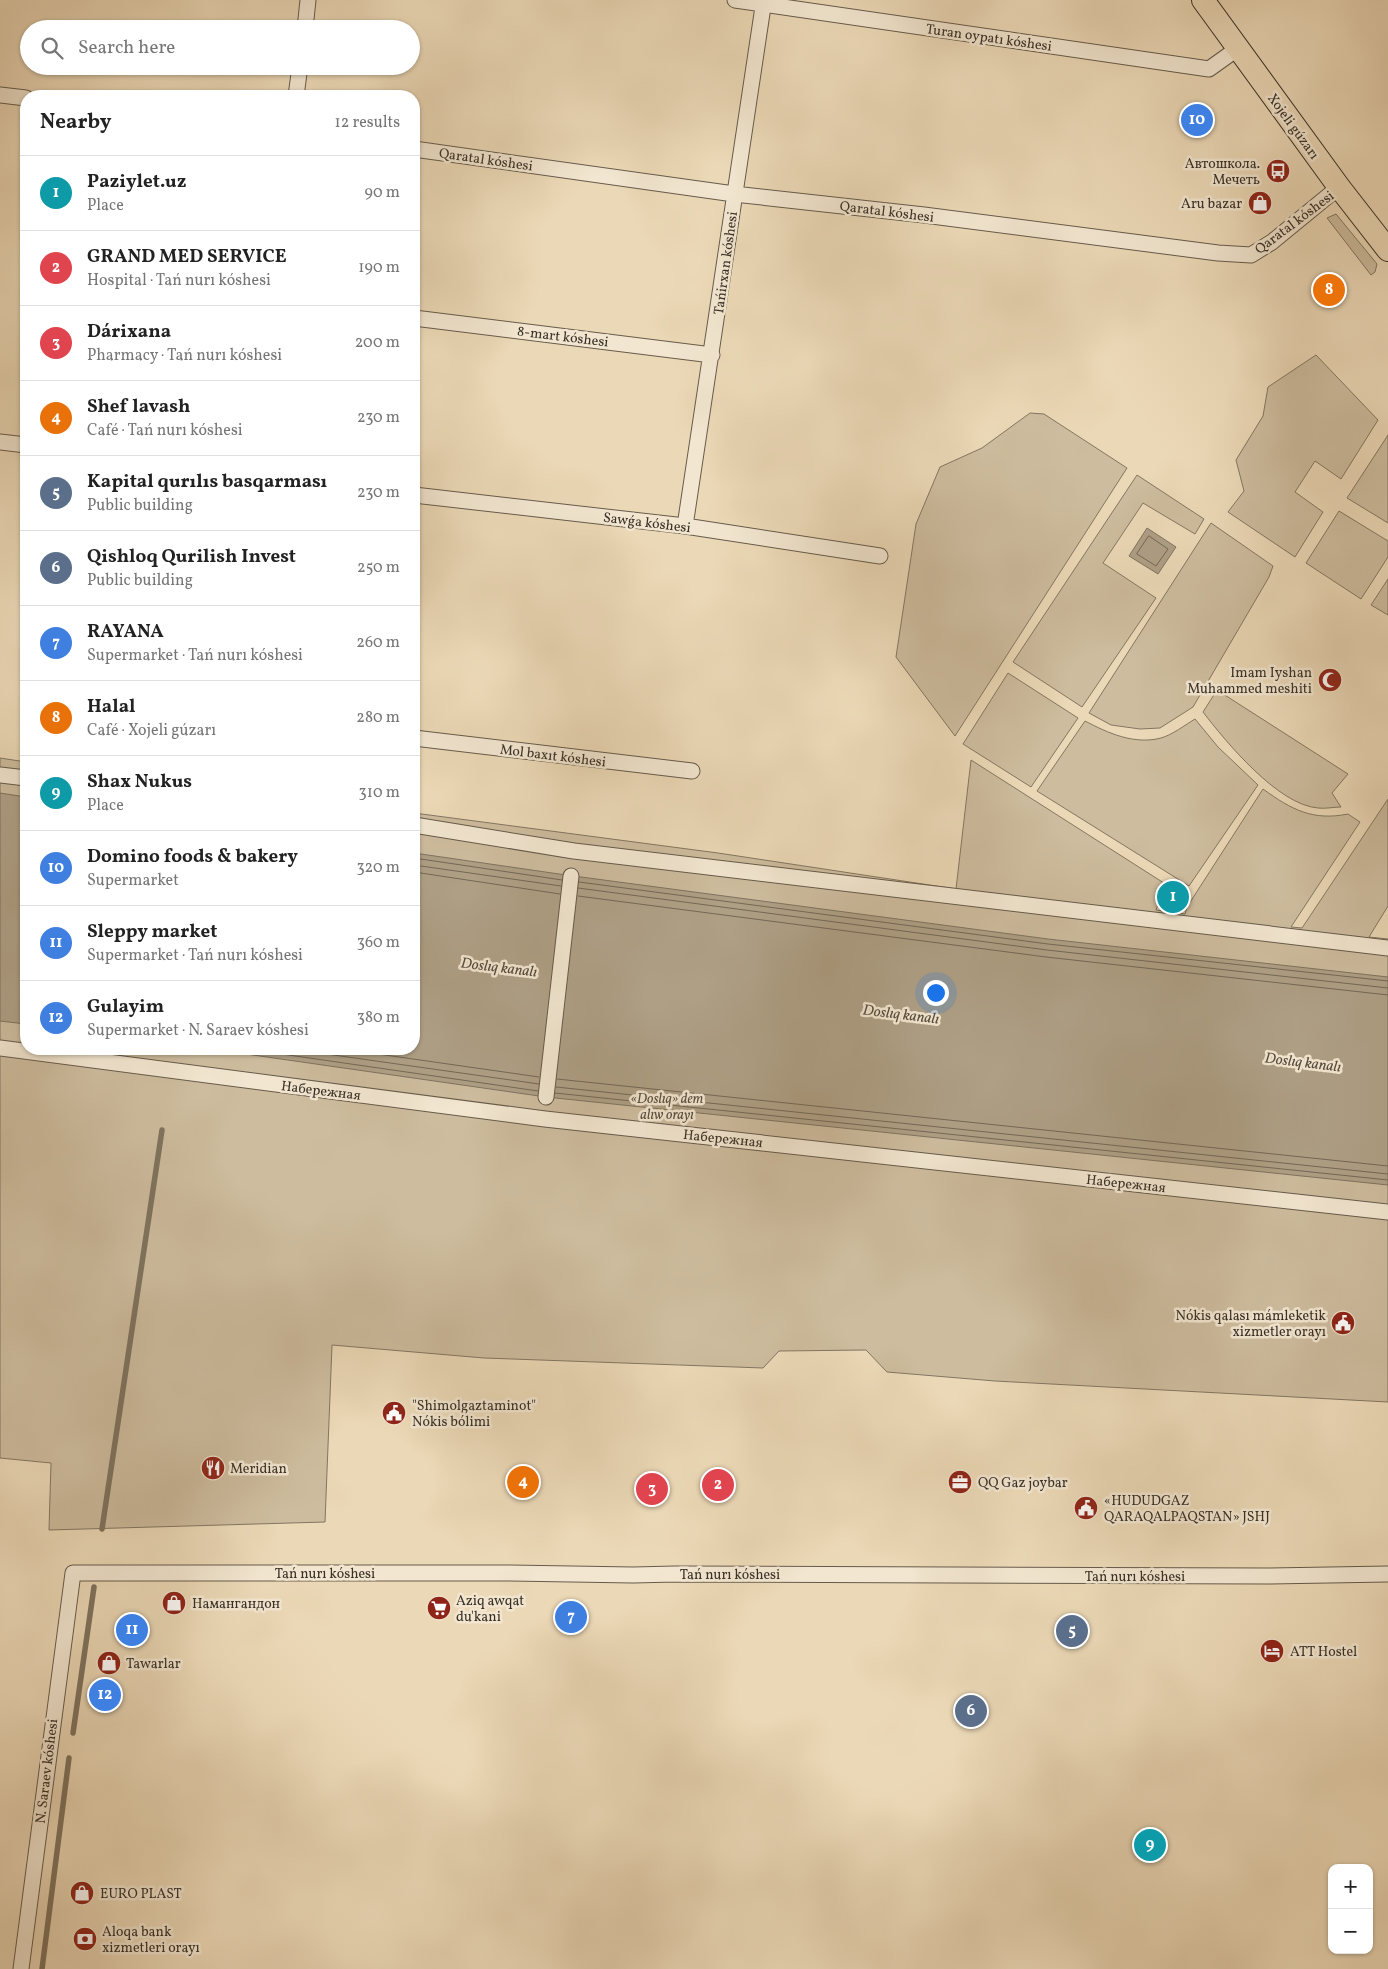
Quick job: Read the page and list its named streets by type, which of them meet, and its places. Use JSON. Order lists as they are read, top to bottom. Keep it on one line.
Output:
{"streets":{"main road":["Xojeli gúzarı"],"street":["Turan oypatı kóshesi","Qaratal kóshesi","Tańirxan kóshesi","8-mart kóshesi","Sawǵa kóshesi","Mol baxıt kóshesi","Набережная","Tań nurı kóshesi","N. Saraev kóshesi"]},"crossings":[["Turan oypatı kóshesi","Xojeli gúzarı"],["Turan oypatı kóshesi","Tańirxan kóshesi"],["Xojeli gúzarı","Qaratal kóshesi"],["Qaratal kóshesi","Tańirxan kóshesi"],["Tańirxan kóshesi","8-mart kóshesi"],["Tańirxan kóshesi","Sawǵa kóshesi"],["Tań nurı kóshesi","N. Saraev kóshesi"]],"water":["Doslıq kanalı"],"parks":["«Doslıq» dem alıw orayı"],"places":{"bus stop":["Автошкола. Мечеть"],"shop":["Aru bazar","Намангандон","Tawarlar","EURO PLAST"],"mosque":["Imam Iyshan Muhammed meshiti"],"public building":["Nókis qalası mámleketik xizmetler orayı","\"Shimolgaztaminot\" Nókis bólimi","«HUDUDGAZ QARAQALPAQSTAN» JSHJ"],"restaurant":["Meridian"],"office":["QQ Gaz joybar"],"supermarket":["Aziq awqat du'kani"],"hotel":["ATT Hostel"],"bank":["Aloqa bank xizmetleri orayı"]},"page":{"search":"Search here","heading":["Nearby","12 results"],"pins":["10","8","1","4","2","3","7","11","5","12","6","9"],"list":[{"mark":"1","name":"Paziylet.uz","note":"Place","value":"90 m"},{"mark":"2","name":"GRAND MED SERVICE","note":"Hospital · Tań nurı kóshesi","value":"190 m"},{"mark":"3","name":"Dárixana","note":"Pharmacy · Tań nurı kóshesi","value":"200 m"},{"mark":"4","name":"Shef lavash","note":"Café · Tań nurı kóshesi","value":"230 m"},{"mark":"5","name":"Kapital qurılıs basqarması","note":"Public building","value":"230 m"},{"mark":"6","name":"Qishloq Qurilish Invest","note":"Public building","value":"250 m"},{"mark":"7","name":"RAYANA","note":"Supermarket · Tań nurı kóshesi","value":"260 m"},{"mark":"8","name":"Halal","note":"Café · Xojeli gúzarı","value":"280 m"},{"mark":"9","name":"Shax Nukus","note":"Place","value":"310 m"},{"mark":"10","name":"Domino foods & bakery","note":"Supermarket","value":"320 m"},{"mark":"11","name":"Sleppy market","note":"Supermarket · Tań nurı kóshesi","value":"360 m"},{"mark":"12","name":"Gulayim","note":"Supermarket · N. Saraev kóshesi","value":"380 m"}],"map_buttons":["+","−"]}}
